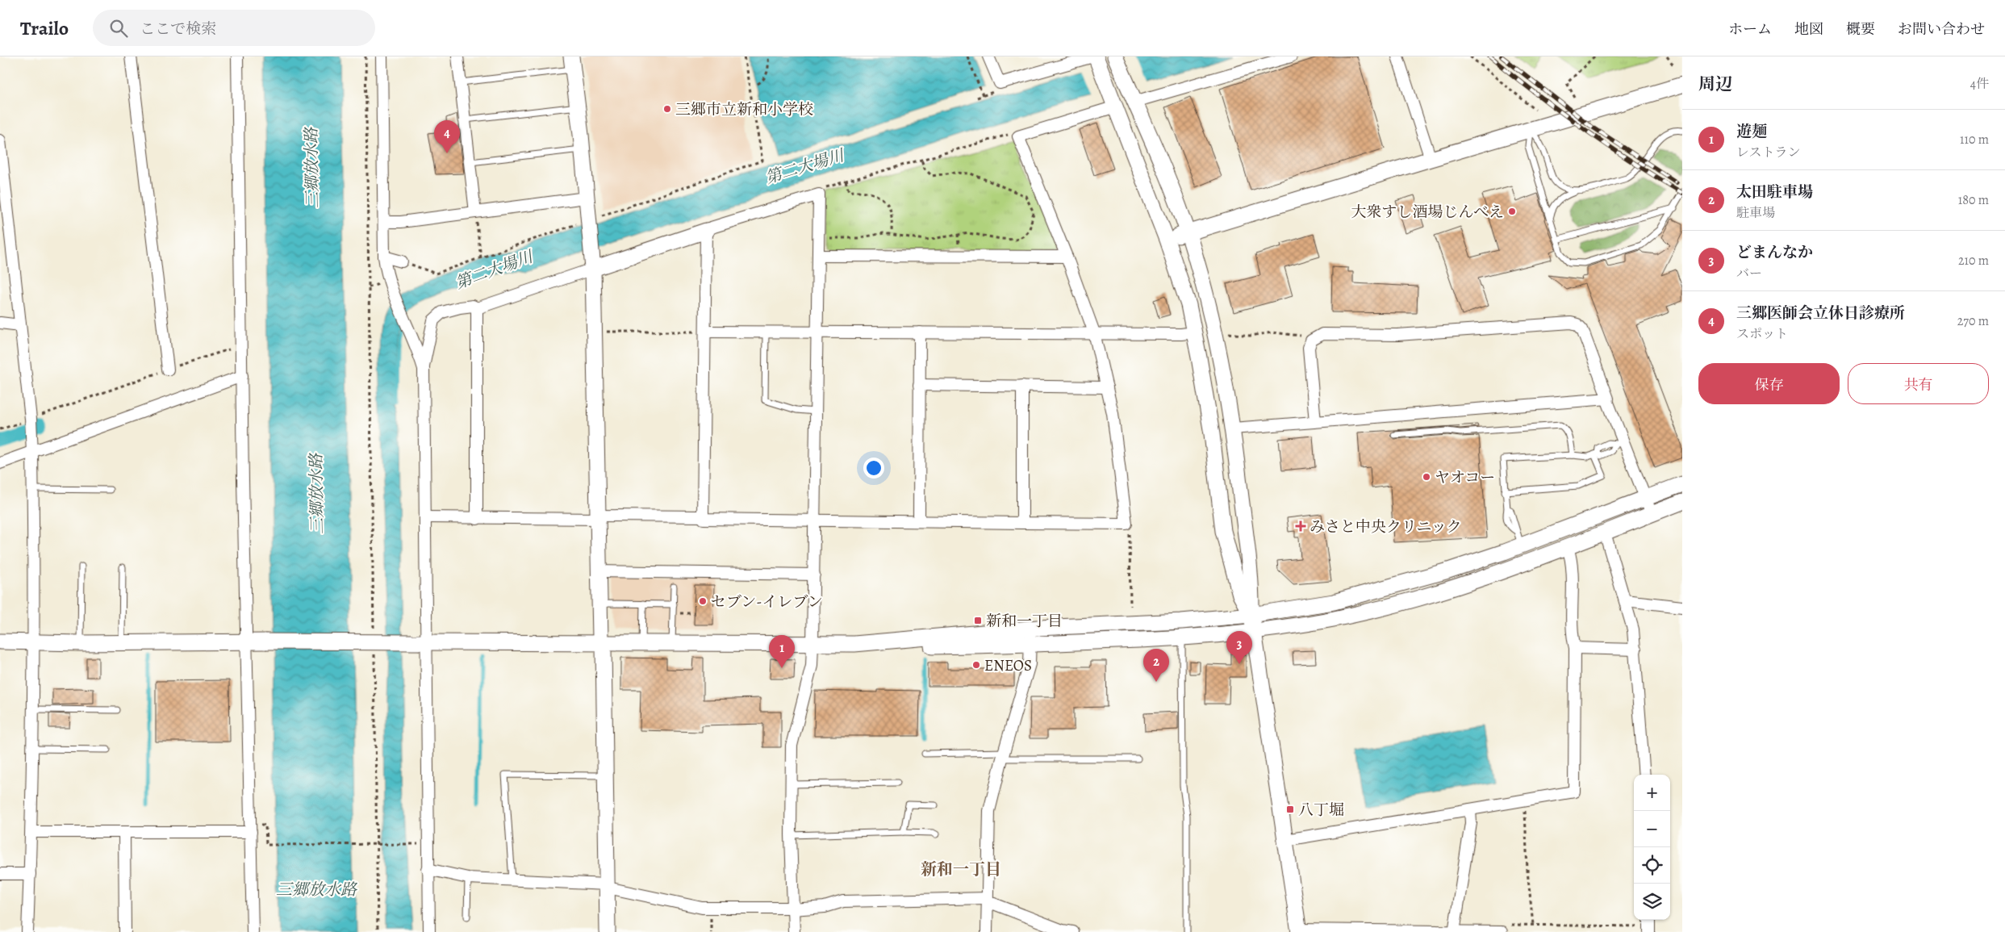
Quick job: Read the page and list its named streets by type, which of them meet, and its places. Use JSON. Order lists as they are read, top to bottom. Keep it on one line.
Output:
{"districts":["新和一丁目"],"water":["第二大場川","三郷放水路"],"places":{"other":["三郷市立新和小学校","大衆すし酒場じんべえ","ヤオコー","セブン-イレブン","ENEOS"],"health":["みさと中央クリニック"],"transit":["新和一丁目","八丁堀"]},"page":{"header":"Trailo","search":"ここで検索","nav":["ホーム","地図","概要","お問い合わせ"],"heading":["周辺","4件"],"list":[{"mark":"1","name":"遊麺","note":"レストラン","value":"110 m"},{"mark":"2","name":"太田駐車場","note":"駐車場","value":"180 m"},{"mark":"3","name":"どまんなか","note":"バー","value":"210 m"},{"mark":"4","name":"三郷医師会立休日診療所","note":"スポット","value":"270 m"}],"pins":["4","3","1","2"],"buttons":["保存","共有"],"map_buttons":["+","−"]}}
